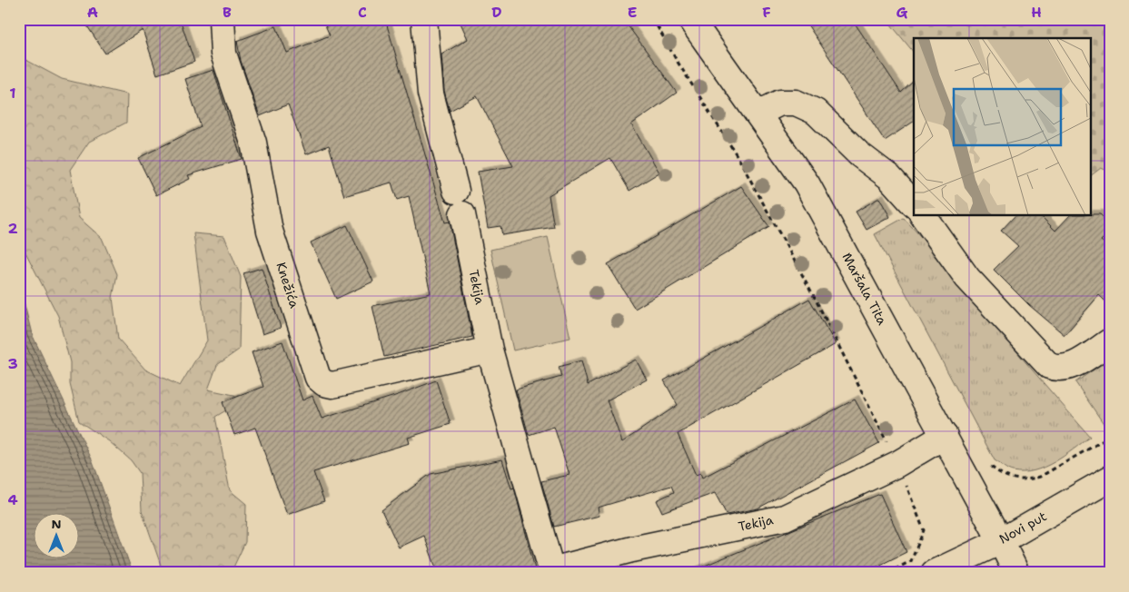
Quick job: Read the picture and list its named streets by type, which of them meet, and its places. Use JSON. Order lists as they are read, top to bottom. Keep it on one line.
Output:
{"streets":{"street":["Knežića","Tekija","Maršala Tita","Novi put"]},"crossings":[["Knežića","Tekija"],["Tekija","Maršala Tita"],["Maršala Tita","Novi put"]],"north":"top","grid":{"columns":["A","B","C","D","E","F","G","H"],"rows":["1","2","3","4"]}}
